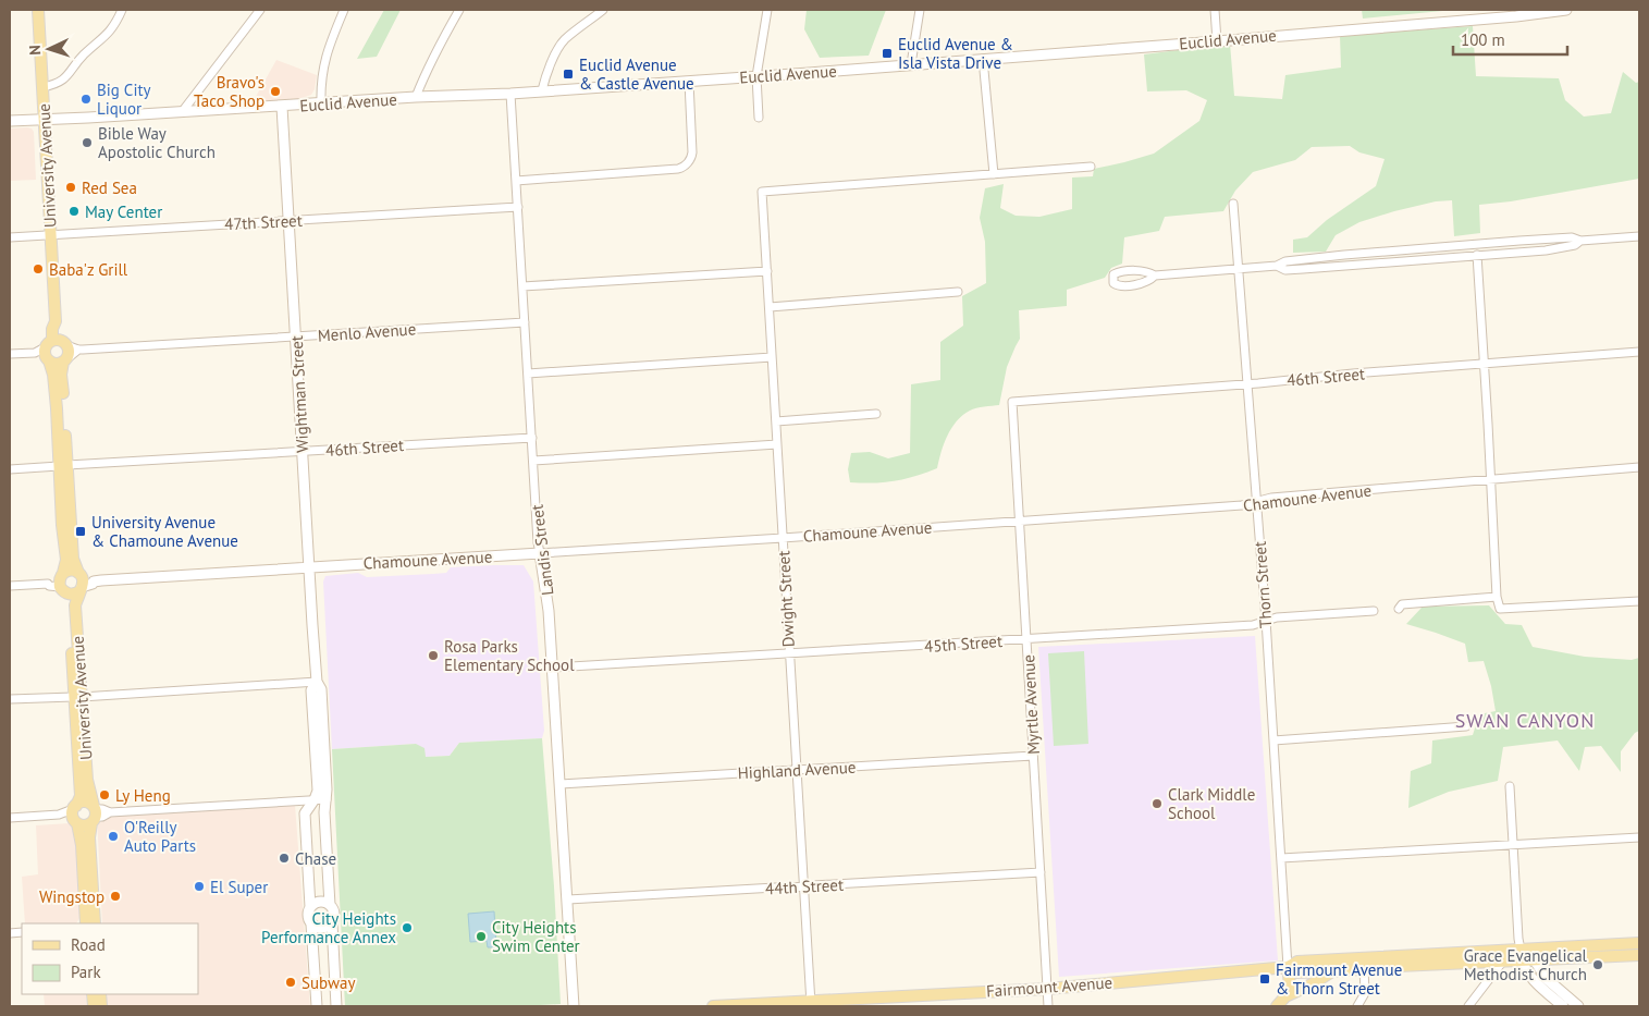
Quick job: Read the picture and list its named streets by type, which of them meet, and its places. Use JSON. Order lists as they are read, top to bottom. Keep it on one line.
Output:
{"streets":{"main road":["Euclid Avenue","University Avenue","Wightman Street","Chamoune Avenue","Landis Street","Fairmount Avenue"],"street":["47th Street","Menlo Avenue","46th Street","Thorn Street","Dwight Street","45th Street","Myrtle Avenue","Highland Avenue","44th Street"]},"crossings":[["Euclid Avenue","University Avenue"],["Euclid Avenue","Wightman Street"],["Euclid Avenue","Landis Street"],["University Avenue","47th Street"],["University Avenue","Menlo Avenue"],["University Avenue","46th Street"],["University Avenue","Chamoune Avenue"],["47th Street","Wightman Street"],["47th Street","Landis Street"],["Menlo Avenue","Wightman Street"],["Menlo Avenue","Landis Street"],["46th Street","Wightman Street"],["46th Street","Landis Street"],["46th Street","Thorn Street"],["46th Street","Myrtle Avenue"],["Wightman Street","Chamoune Avenue"],["Chamoune Avenue","Landis Street"],["Chamoune Avenue","Thorn Street"],["Chamoune Avenue","Dwight Street"],["Chamoune Avenue","Myrtle Avenue"],["Landis Street","45th Street"],["Landis Street","Highland Avenue"],["Landis Street","44th Street"],["Thorn Street","45th Street"],["Thorn Street","Fairmount Avenue"],["Dwight Street","45th Street"],["Dwight Street","Highland Avenue"],["Dwight Street","44th Street"],["Dwight Street","Fairmount Avenue"],["45th Street","Myrtle Avenue"],["Myrtle Avenue","Highland Avenue"],["Myrtle Avenue","44th Street"],["Myrtle Avenue","Fairmount Avenue"]],"districts":["SWAN CANYON"],"places":{"transit":["Euclid Avenue & Isla Vista Drive","Euclid Avenue & Castle Avenue","University Avenue & Chamoune Avenue","Fairmount Avenue & Thorn Street"],"other":["Bravo's Taco Shop","Big City Liquor","Bible Way Apostolic Church","Red Sea","May Center","Baba'z Grill","Rosa Parks Elementary School","Ly Heng","Clark Middle School","O'Reilly Auto Parts","Chase","El Super","Wingstop","City Heights Performance Annex","City Heights Swim Center","Grace Evangelical Methodist Church","Subway"]},"legend":["Road","Park"],"scale_bar":"100 m","north":"left"}
